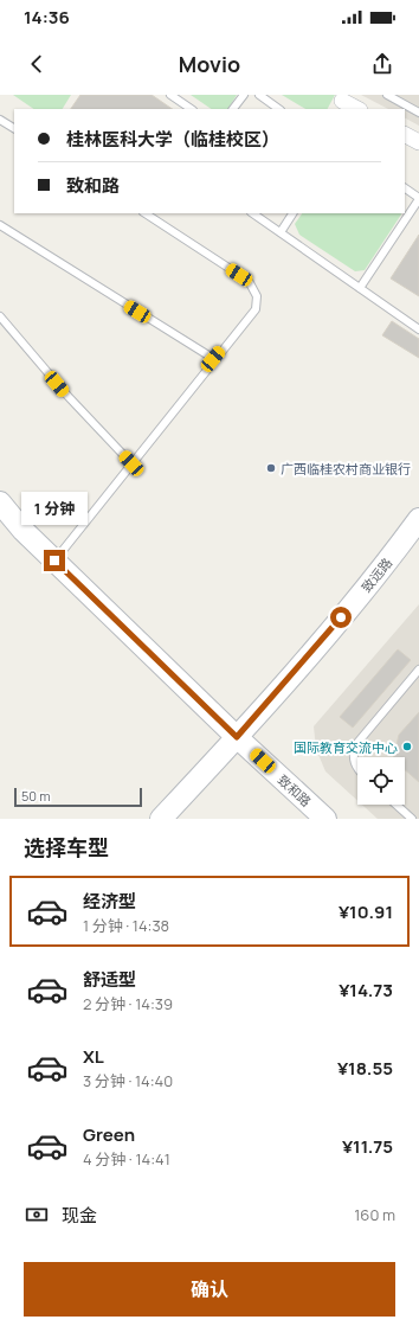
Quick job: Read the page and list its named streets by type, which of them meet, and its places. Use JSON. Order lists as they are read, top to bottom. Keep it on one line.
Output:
{"streets":{"main road":["致远路","致和路"]},"crossings":[["致远路","致和路"]],"places":["广西临桂农村商业银行","国际教育交流中心"],"scale_bar":"50 m","page":{"status":"14:36","header":"Movio","banner":["桂林医科大学（临桂校区）","致和路"],"bubble":"1 分钟","scale":"50 m","heading":"选择车型","list":[{"name":"经济型","note":"1 分钟 · 14:38","value":"¥10.91"},{"name":"舒适型","note":"2 分钟 · 14:39","value":"¥14.73"},{"name":"XL","note":"3 分钟 · 14:40","value":"¥18.55"},{"name":"Green","note":"4 分钟 · 14:41","value":"¥11.75"}],"pay":["现金","160 m"],"buttons":"确认"}}
